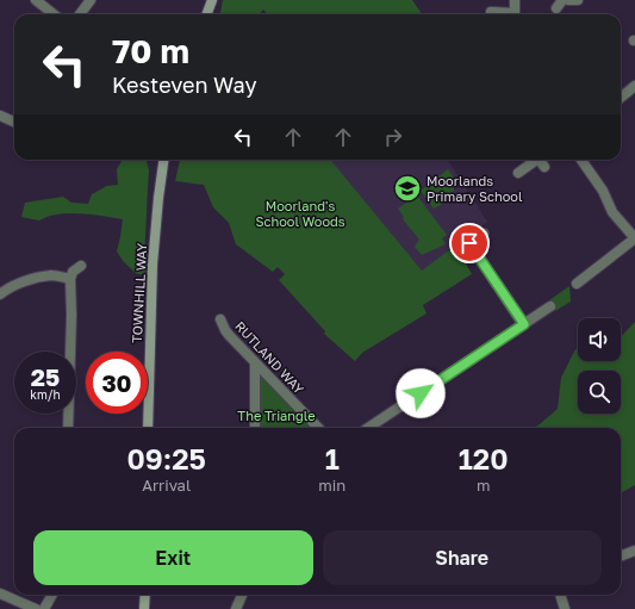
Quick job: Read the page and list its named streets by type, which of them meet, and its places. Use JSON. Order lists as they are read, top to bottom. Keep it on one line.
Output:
{"streets":{"street":["TOWNHILL WAY","RUTLAND WAY"]},"parks":["Moorland's School Woods","The Triangle"],"places":{"school or university":["Moorlands Primary School"]},"page":{"turn":["70 m","Kesteven Way"],"speed":"25 km/h","limit":"30","eta":["09:25","Arrival","1","min","120","m"],"buttons":["Exit","Share"]}}
